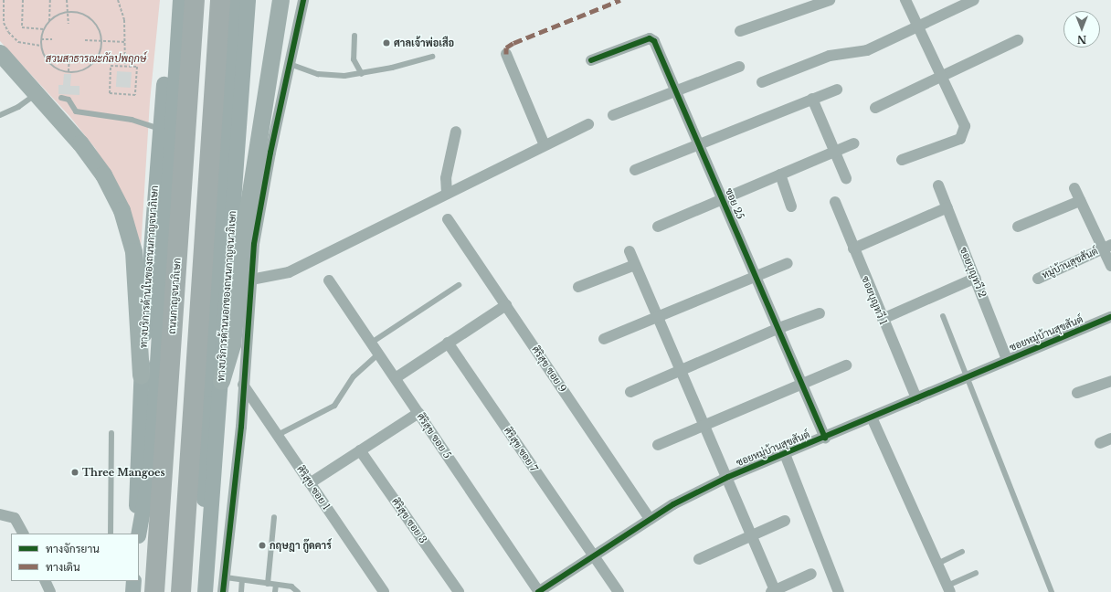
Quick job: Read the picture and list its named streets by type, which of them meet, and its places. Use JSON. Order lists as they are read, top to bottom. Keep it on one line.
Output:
{"streets":{"highway":["ถนนกาญจนาภิเษก"],"main road":["ทางบริการด้านในของถนนกาญจนาภิเษก","ทางบริการด้านนอกของถนนกาญจนาภิเษก"],"street":["ซอย 25","หมู่บ้านสุขสันต์","ซอยบุญทวี 2","ซอยบุญทวี 1","ซอยหมู่บ้านสุขสันต์","ศิริสุข ซอย 9","ศิริสุข ซอย 5","ศิริสุข ซอย 7","ศิริสุข ซอย 1","ศิริสุข ซอย 3"]},"crossings":[["ซอย 25","ซอยหมู่บ้านสุขสันต์"],["ซอยบุญทวี 2","ซอยหมู่บ้านสุขสันต์"],["ซอยบุญทวี 1","ซอยหมู่บ้านสุขสันต์"],["ซอยหมู่บ้านสุขสันต์","ศิริสุข ซอย 9"],["ซอยหมู่บ้านสุขสันต์","ศิริสุข ซอย 5"],["ซอยหมู่บ้านสุขสันต์","ศิริสุข ซอย 7"]],"parks":["สวนสาธารณะกัลปพฤกษ์"],"places":["ศาลเจ้าพ่อเสือ","Three Mangoes","กฤษฎา กู๊ดคาร์"],"legend":["ทางจักรยาน","ทางเดิน"],"north":"bottom"}
